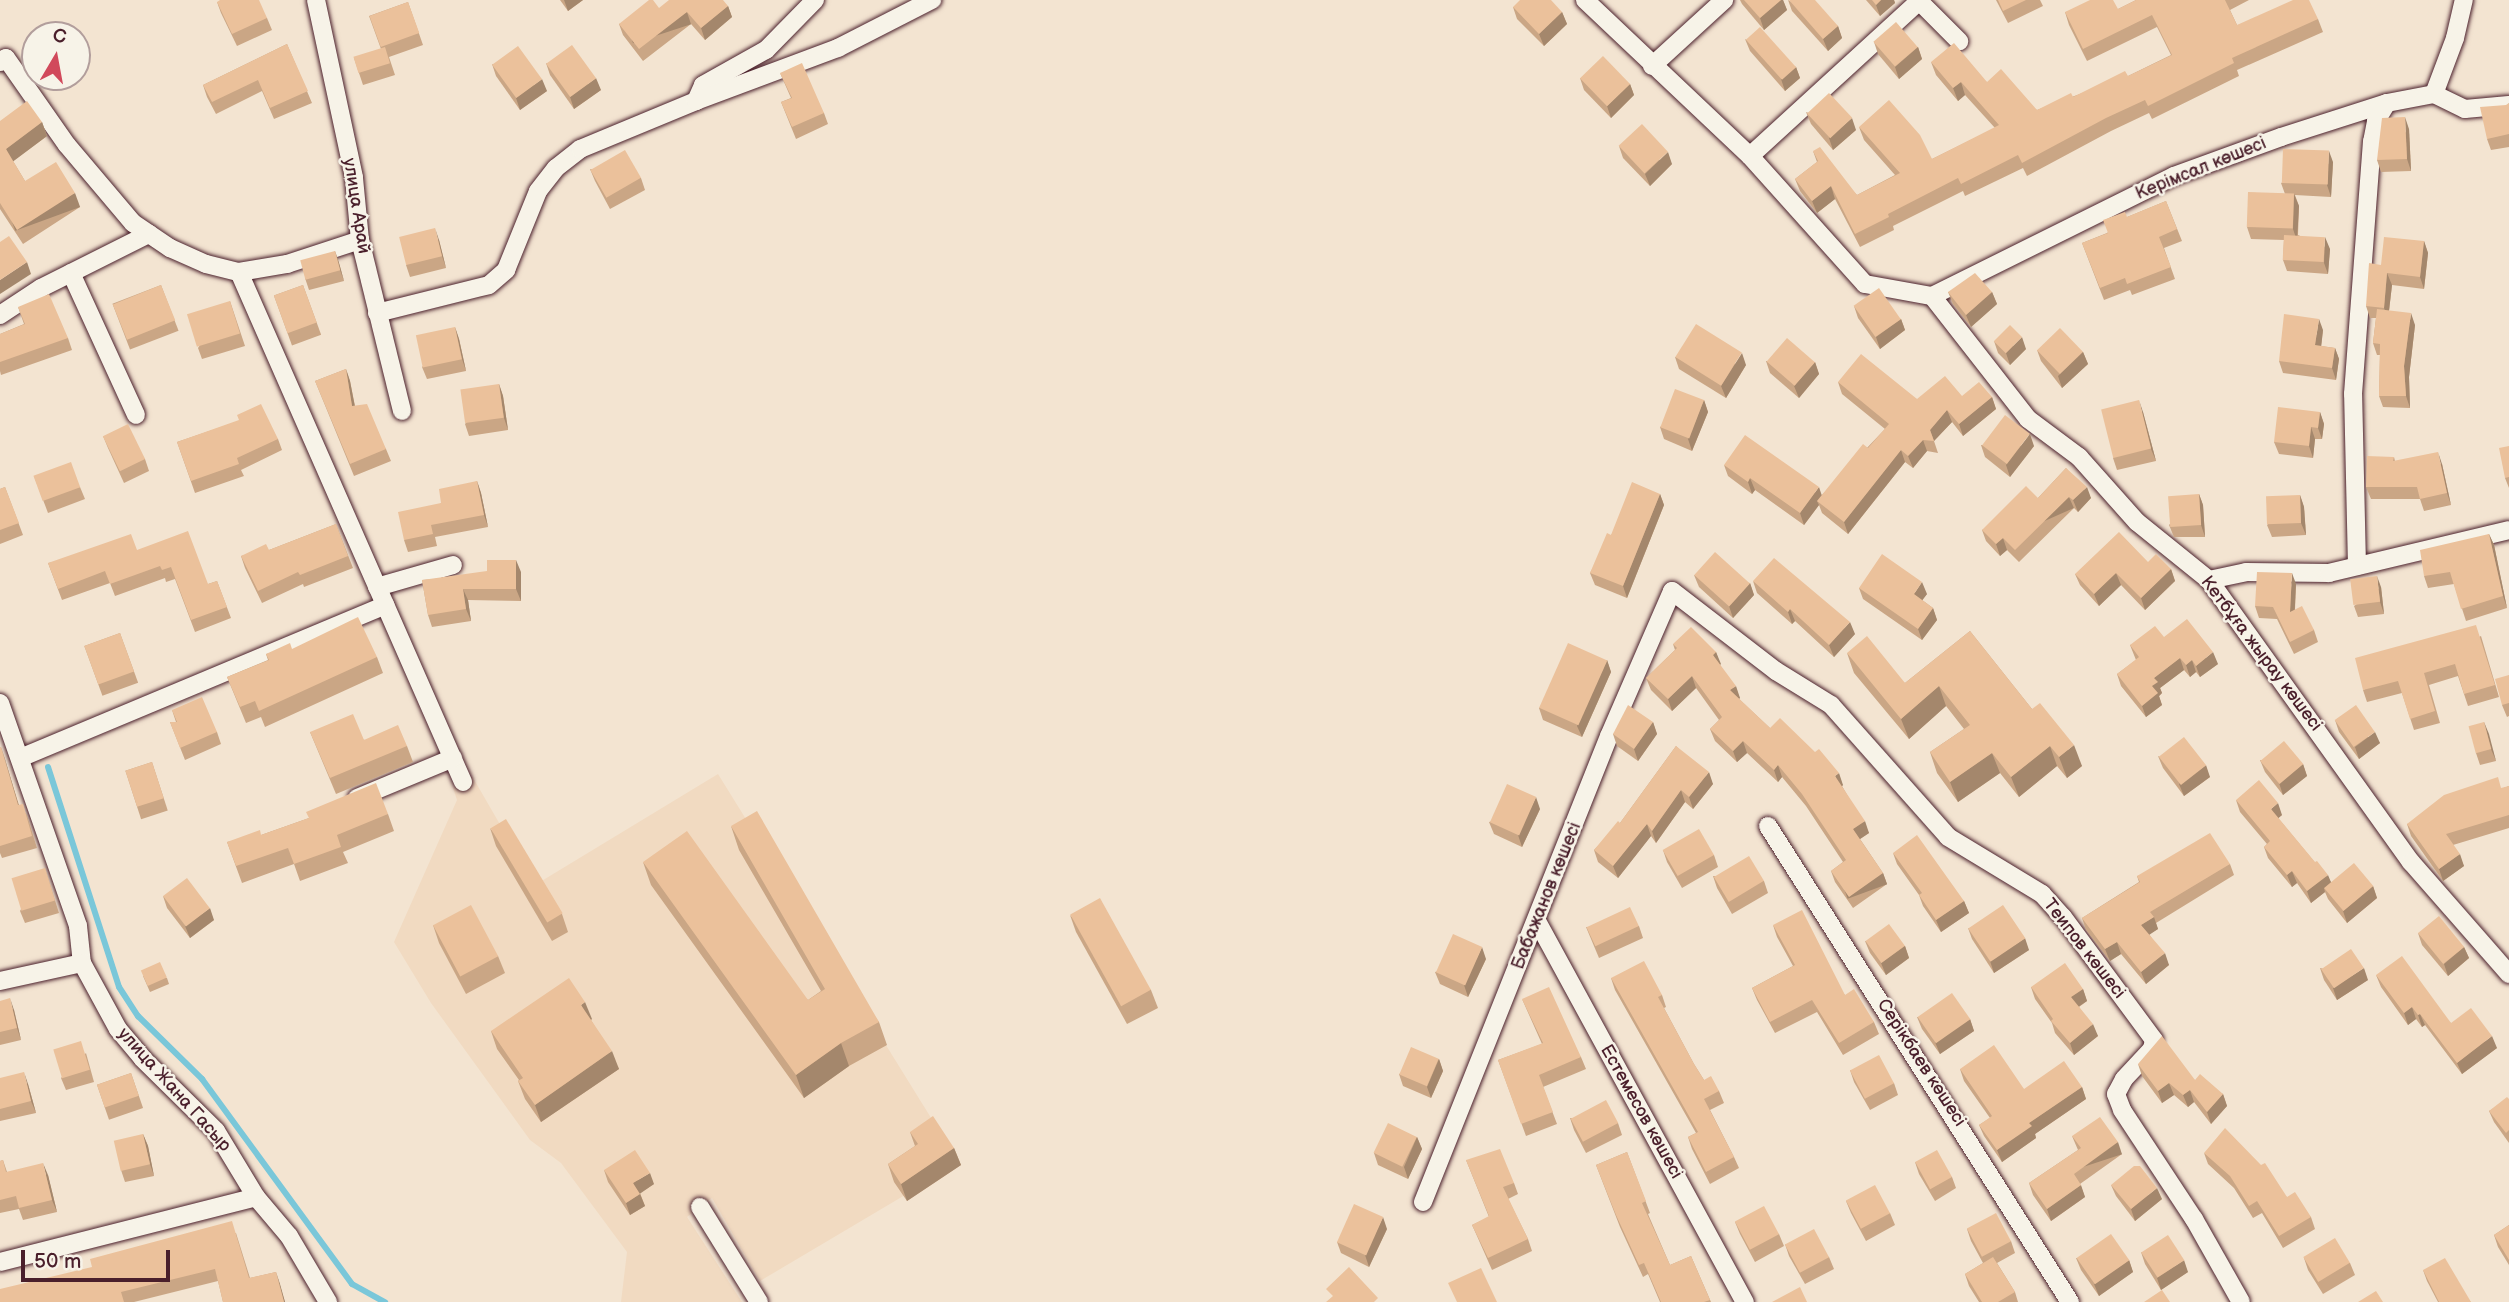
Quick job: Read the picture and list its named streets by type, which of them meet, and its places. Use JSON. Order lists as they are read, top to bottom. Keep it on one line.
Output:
{"streets":{"street":["Керімсал көшесі","улица Арай","Кетбұға жырау көшесі","Бабажанов көшесі","Теипов көшесі","Серікбаев көшесі","улица Жана Гасыр","Естемесов көшесі"]},"crossings":[["Керімсал көшесі","Кетбұға жырау көшесі"],["Бабажанов көшесі","Теипов көшесі"],["Бабажанов көшесі","Естемесов көшесі"]],"scale_bar":"50 m","north":"top"}
